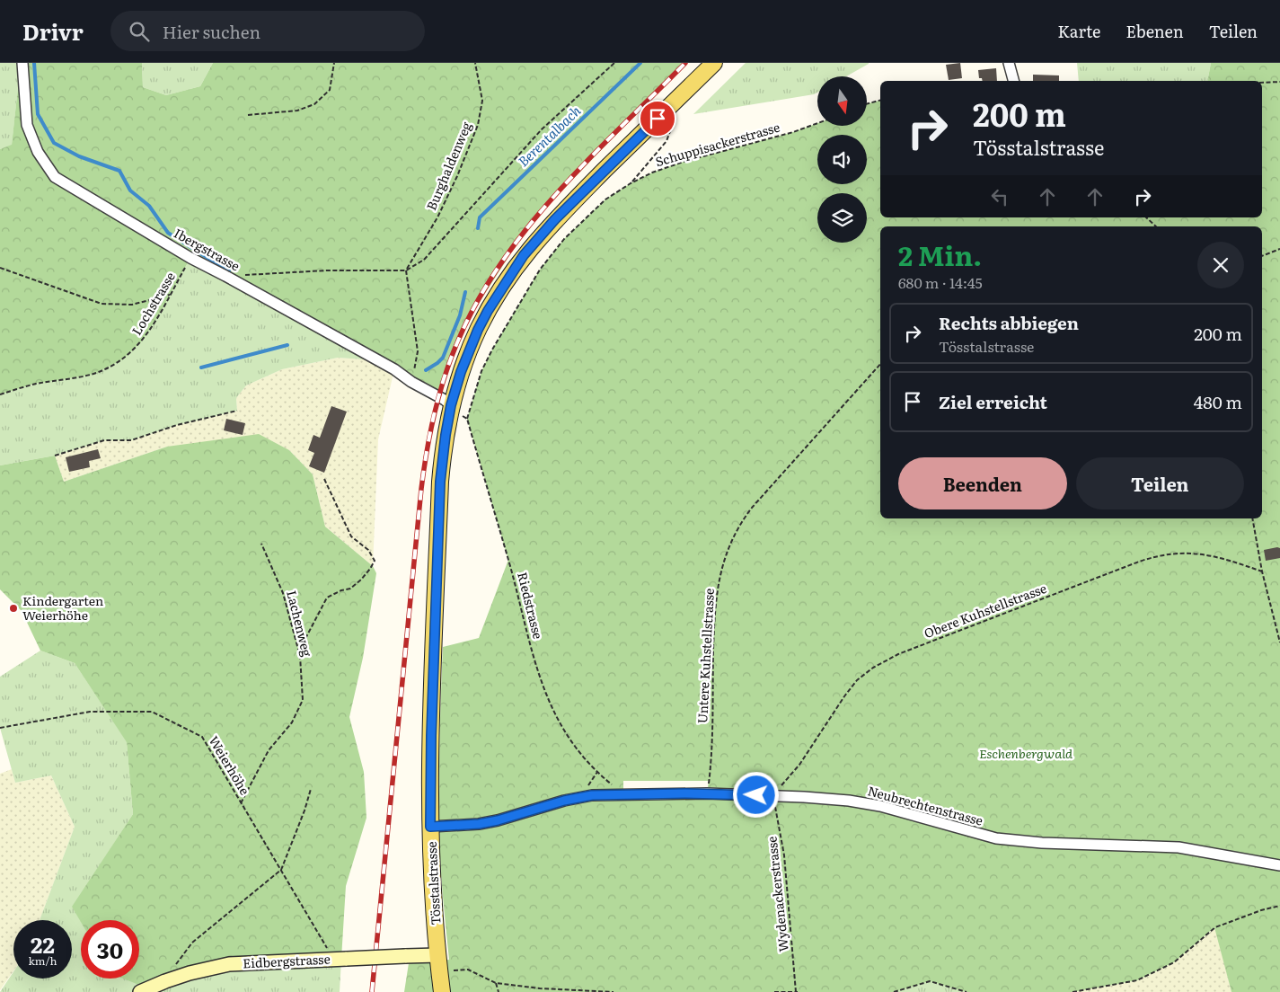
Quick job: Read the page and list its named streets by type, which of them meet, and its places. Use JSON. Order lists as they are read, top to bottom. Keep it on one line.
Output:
{"streets":{"main road":["Tösstalstrasse"],"street":["Ibergstrasse","Neubrechtenstrasse","Eidbergstrasse"],"path":["Schuppisackerstrasse","Burghaldenweg","Lochstrasse","Riedstrasse","Obere Kuhstellstrasse","Lachenweg","Untere Kuhstellstrasse","Weierhöhe","Wydenackerstrasse"]},"crossings":[["Schuppisackerstrasse","Riedstrasse"],["Ibergstrasse","Lochstrasse"],["Ibergstrasse","Tösstalstrasse"],["Riedstrasse","Neubrechtenstrasse"],["Obere Kuhstellstrasse","Neubrechtenstrasse"],["Obere Kuhstellstrasse","Wydenackerstrasse"],["Lachenweg","Weierhöhe"],["Untere Kuhstellstrasse","Neubrechtenstrasse"],["Weierhöhe","Eidbergstrasse"],["Neubrechtenstrasse","Tösstalstrasse"],["Neubrechtenstrasse","Wydenackerstrasse"],["Tösstalstrasse","Eidbergstrasse"]],"water":["Berentalbach"],"parks":["Eschenbergwald"],"places":["Kindergarten Weierhöhe"],"north":"bottom","page":{"header":"Drivr","search":"Hier suchen","nav":["Karte","Ebenen","Teilen"],"turn":["200 m","Tösstalstrasse"],"heading":["2 Min.","680 m · 14:45"],"list":[{"name":"Rechts abbiegen","note":"Tösstalstrasse","value":"200 m"},{"name":"Ziel erreicht","value":"480 m"}],"buttons":["Beenden","Teilen"],"speed":"22 km/h","limit":"30"}}
